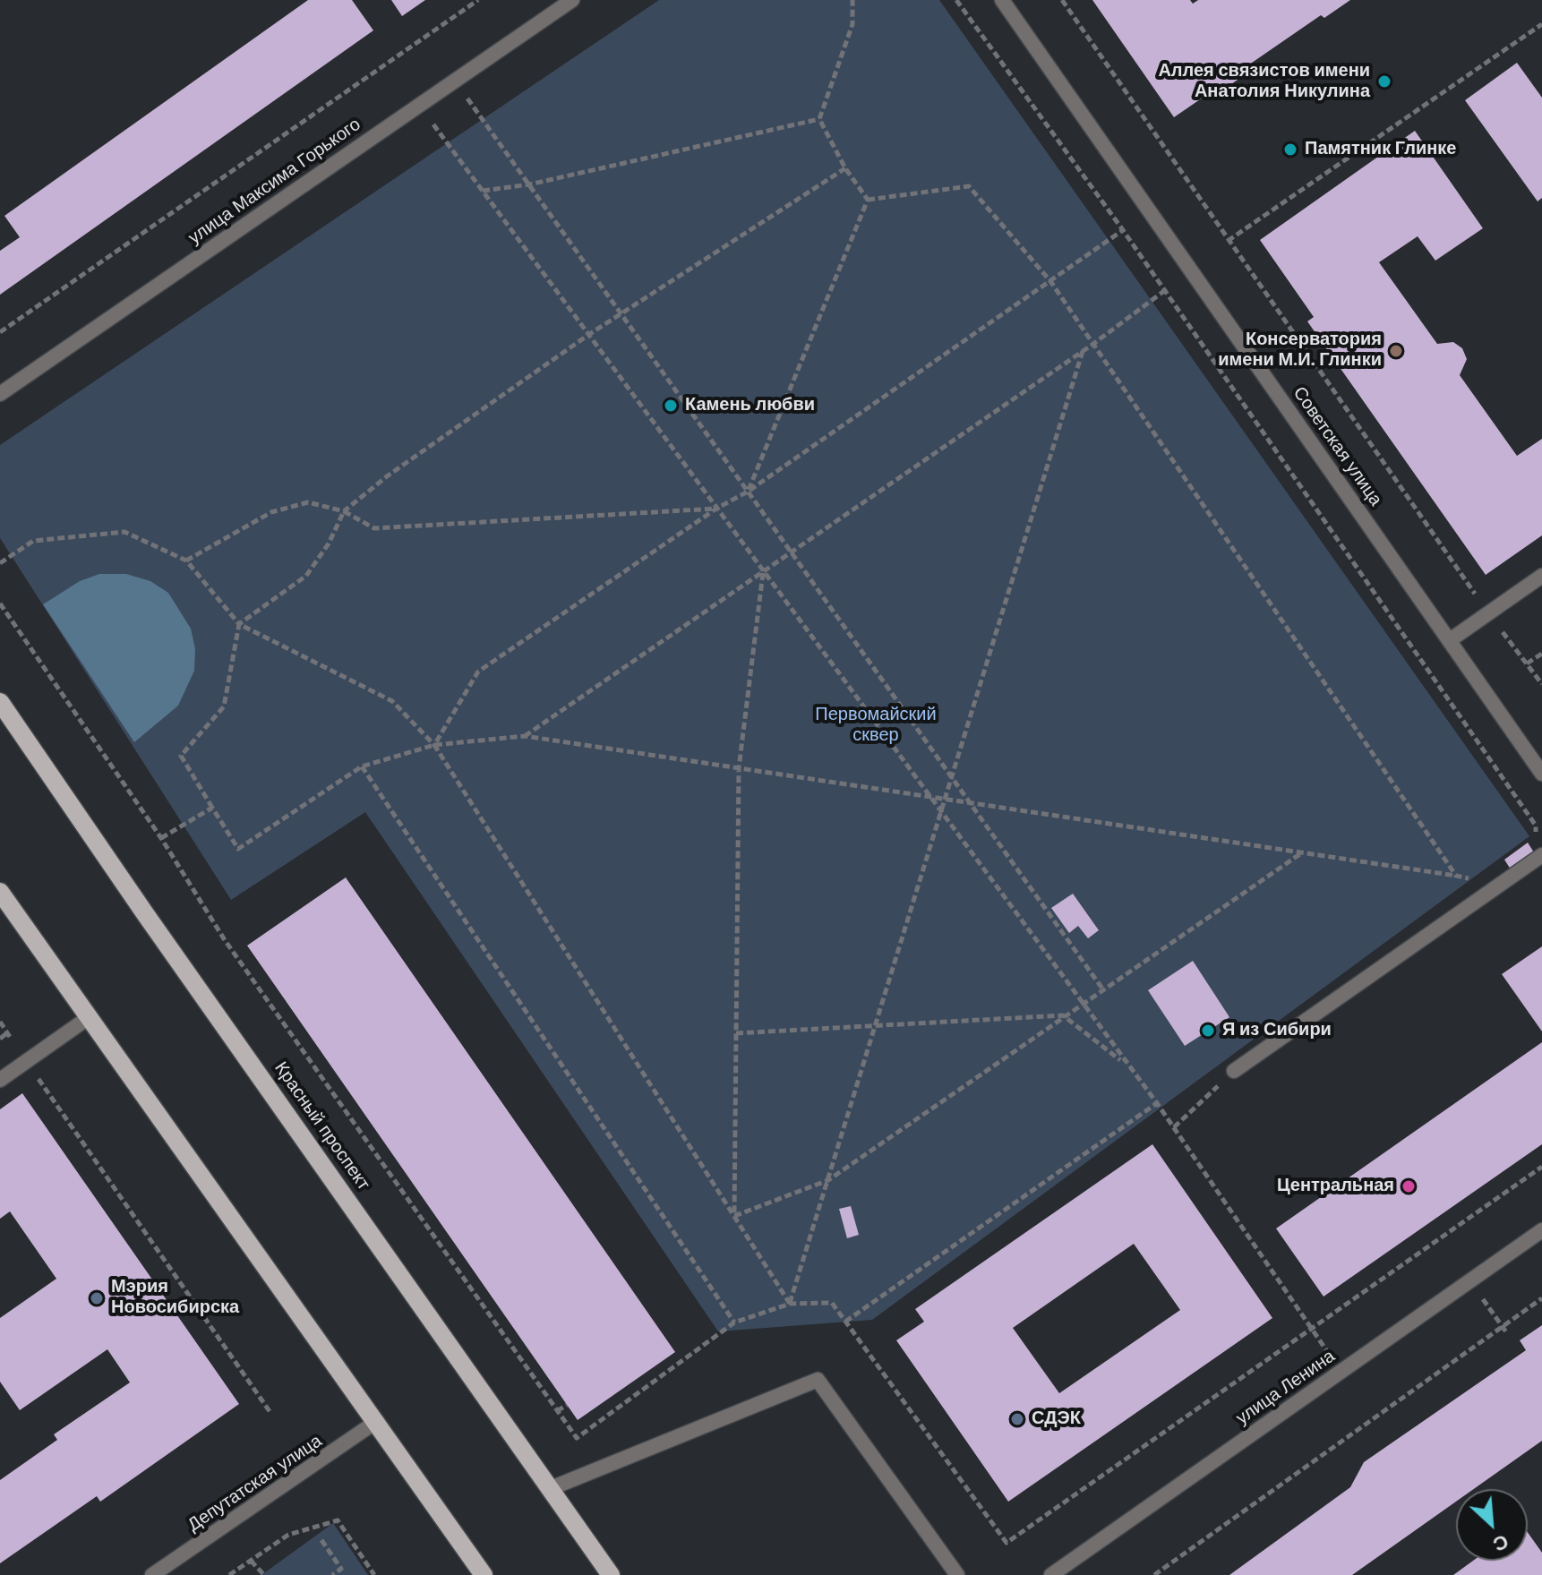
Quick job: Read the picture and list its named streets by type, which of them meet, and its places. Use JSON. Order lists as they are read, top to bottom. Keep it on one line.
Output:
{"streets":{"main road":["Красный проспект"],"street":["улица Максима Горького","Советская улица","улица Ленина","Депутатская улица"]},"parks":["Первомайский сквер"],"places":["Аллея связистов имени Анатолия Никулина","Памятник Глинке","Консерватория имени М.И. Глинки","Камень любви","Я из Сибири","Центральная","Мэрия Новосибирска","СДЭК"],"north":"bottom right"}
